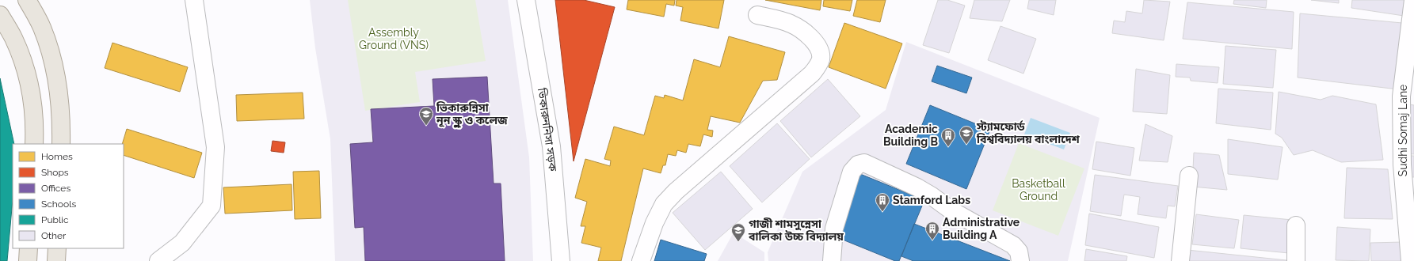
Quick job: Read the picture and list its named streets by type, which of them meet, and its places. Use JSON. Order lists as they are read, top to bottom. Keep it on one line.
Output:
{"streets":{"street":["ভিকারুননিসা সড়ক","Sudhi Somaj Lane"]},"parks":["Assembly Ground (VNS)","Basketball Ground"],"places":{"school or university":["ভিকারুন্নিসা নূন স্কুল ও কলেজ","স্ট্যামফোর্ড বিশ্ববিদ্যালয় বাংলাদেশ","গাজী শামসুন্নেসা বালিকা উচ্চ বিদ্যালয়"],"building":["Academic Building B","Stamford Labs","Administrative Building A"]},"legend":["Homes","Shops","Offices","Schools","Public","Other"]}
